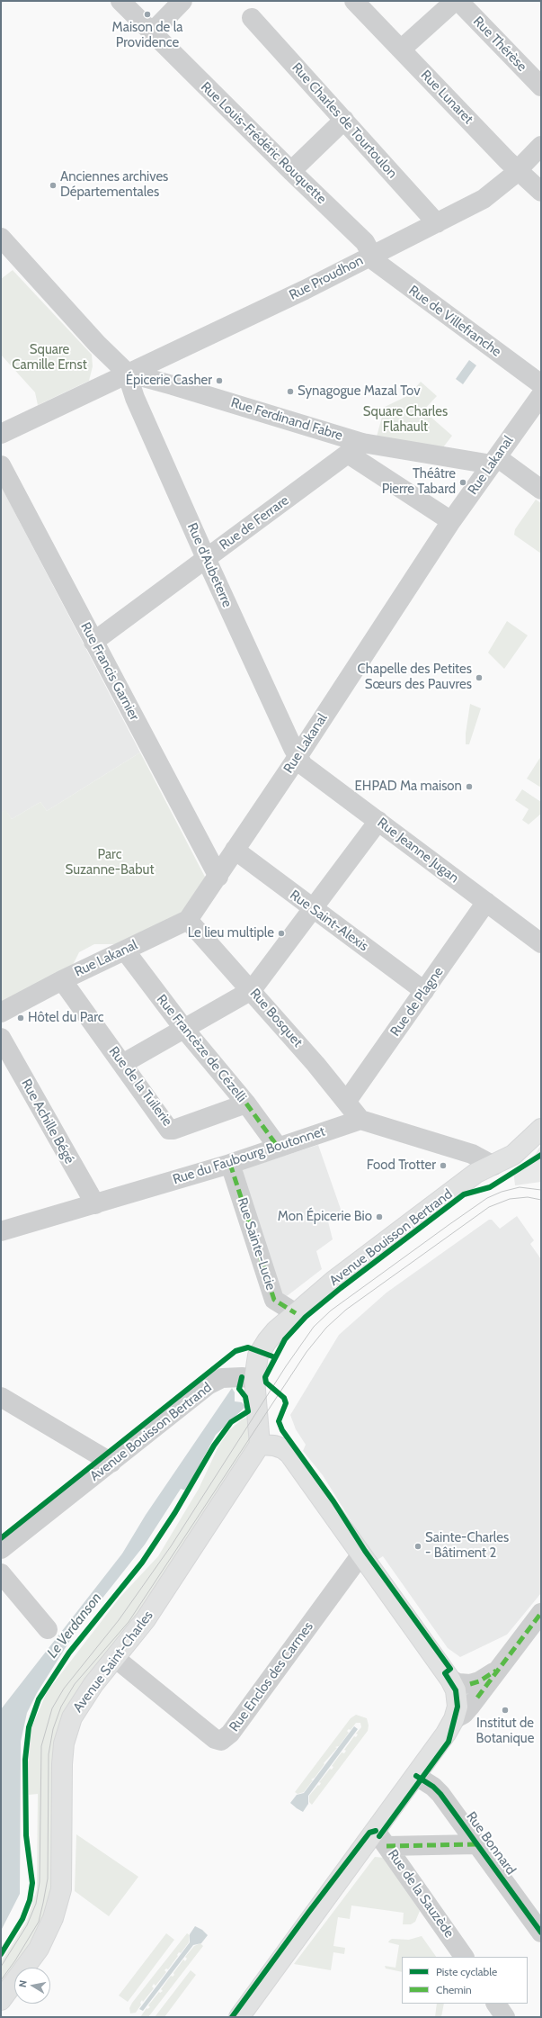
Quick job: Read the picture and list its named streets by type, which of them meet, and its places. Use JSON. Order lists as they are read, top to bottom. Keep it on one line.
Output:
{"streets":{"main road":["Avenue Bouisson Bertrand","Avenue Saint-Charles"],"street":["Rue Thérèse","Rue Lunaret","Rue Charles de Tourtoulon","Rue Louis-Frédéric Rouquette","Rue Proudhon","Rue de Villefranche","Rue Ferdinand Fabre","Rue Lakanal","Rue de Ferrare","Rue d'Aubeterre","Rue Francis Garnier","Rue Jeanne Jugan","Rue Saint-Alexis","Rue de Plagne","Rue Bosquet","Rue Francèze de Cézelli","Rue de la Tuilerie","Rue Achille Bégé","Rue du Faubourg Boutonnet","Rue Sainte-Lucie","Rue Enclos des Carmes","Rue Bonnard","Rue de la Sauzède"]},"crossings":[["Rue Lunaret","Rue Proudhon"],["Rue Charles de Tourtoulon","Rue Proudhon"],["Rue Louis-Frédéric Rouquette","Rue Proudhon"],["Rue Louis-Frédéric Rouquette","Rue de Villefranche"],["Rue Proudhon","Rue de Villefranche"],["Rue Proudhon","Rue Ferdinand Fabre"],["Rue Proudhon","Rue d'Aubeterre"],["Rue Ferdinand Fabre","Rue Lakanal"],["Rue Ferdinand Fabre","Rue de Ferrare"],["Rue Ferdinand Fabre","Rue d'Aubeterre"],["Rue Lakanal","Rue d'Aubeterre"],["Rue Lakanal","Rue Francis Garnier"],["Rue Lakanal","Rue Jeanne Jugan"],["Rue Lakanal","Rue Saint-Alexis"],["Rue Lakanal","Rue Bosquet"],["Rue Lakanal","Rue Francèze de Cézelli"],["Rue Lakanal","Rue de la Tuilerie"],["Rue de Ferrare","Rue d'Aubeterre"],["Rue de Ferrare","Rue Francis Garnier"],["Rue d'Aubeterre","Rue Jeanne Jugan"],["Rue Jeanne Jugan","Rue de Plagne"],["Rue Saint-Alexis","Rue de Plagne"],["Rue de Plagne","Rue Bosquet"],["Rue Bosquet","Rue du Faubourg Boutonnet"],["Rue Francèze de Cézelli","Rue de la Tuilerie"],["Rue Francèze de Cézelli","Rue du Faubourg Boutonnet"],["Rue Achille Bégé","Rue du Faubourg Boutonnet"],["Rue du Faubourg Boutonnet","Rue Sainte-Lucie"],["Avenue Bouisson Bertrand","Rue Sainte-Lucie"],["Avenue Saint-Charles","Rue Enclos des Carmes"]],"water":["Le Verdanson"],"parks":["Square Camille Ernst","Square Charles Flahault","Parc Suzanne-Babut"],"places":["Maison de la Providence","Anciennes archives Départementales","Épicerie Casher","Synagogue Mazal Tov","Théâtre Pierre Tabard","Chapelle des Petites Sœurs des Pauvres","EHPAD Ma maison","Le lieu multiple","Hôtel du Parc","Food Trotter","Mon Épicerie Bio","Sainte-Charles - Bâtiment 2","Institut de Botanique"],"legend":["Piste cyclable","Chemin"],"north":"left"}
